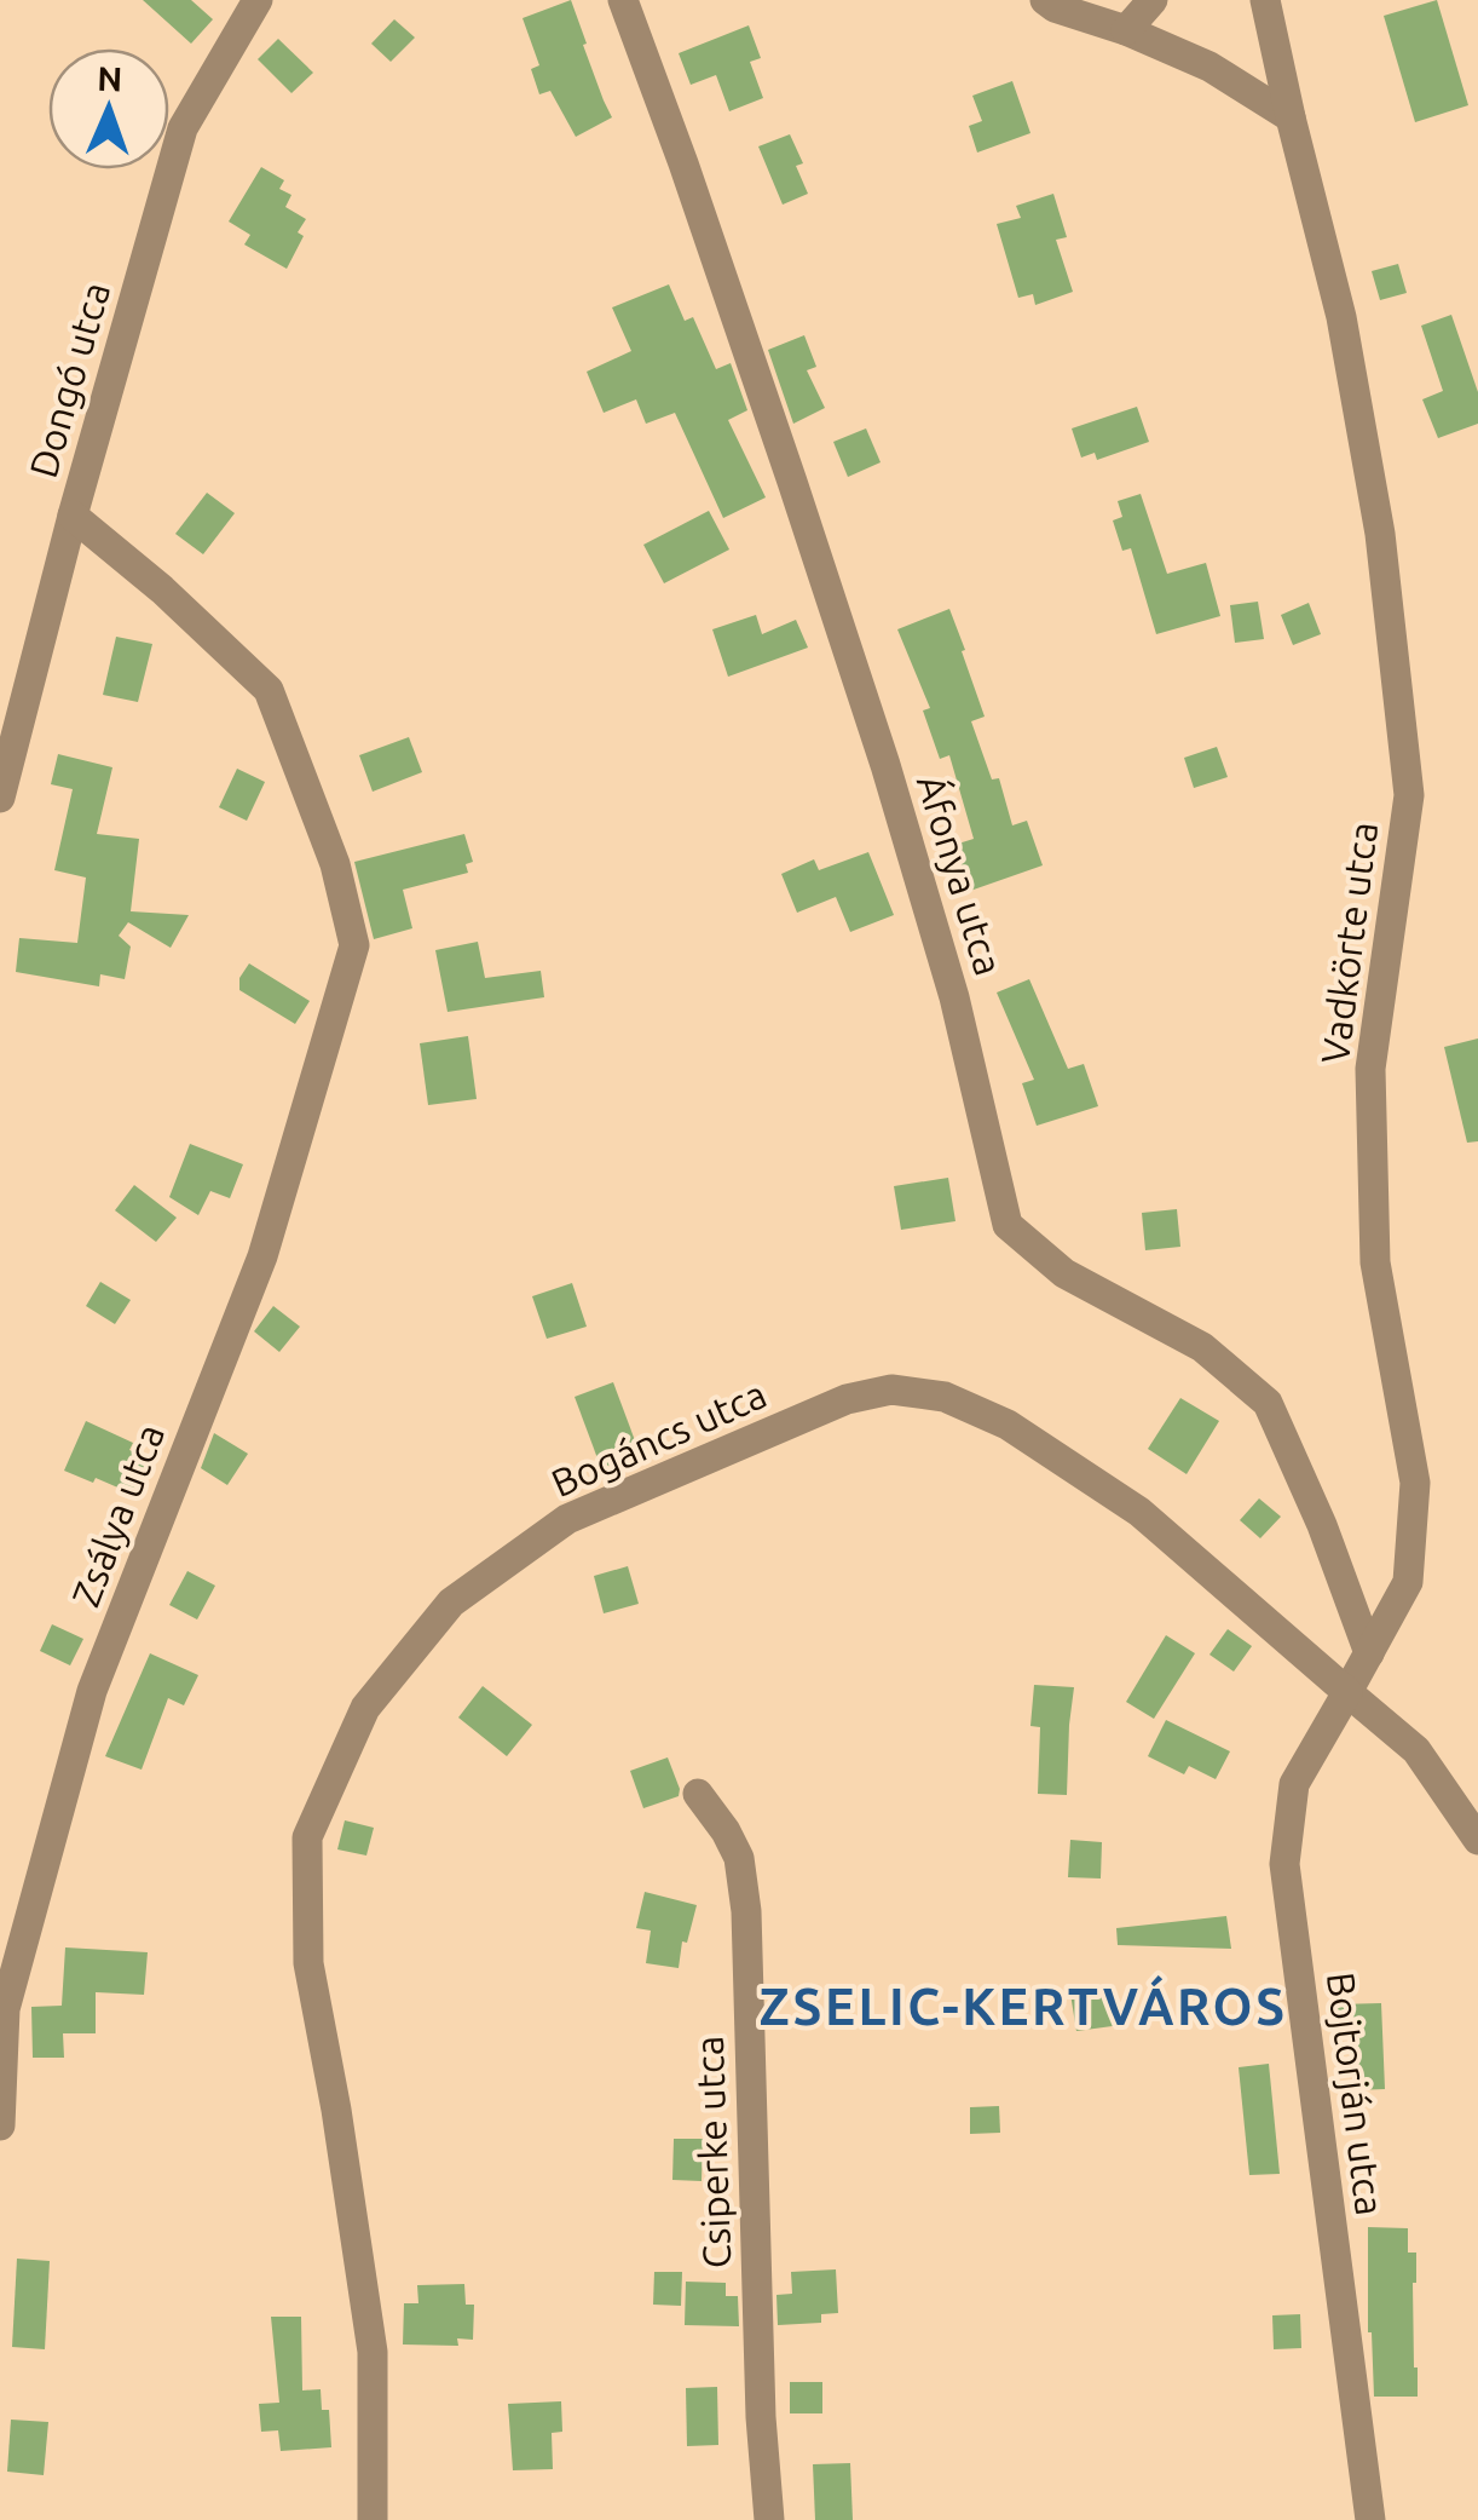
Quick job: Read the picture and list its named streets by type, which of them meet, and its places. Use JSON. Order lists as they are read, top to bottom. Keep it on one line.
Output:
{"streets":{"street":["Dongó utca","Áfonya utca","Vadkörte utca","Bogáncs utca","Zsálya utca","Bojtorján utca","Csiperke utca"]},"crossings":[["Dongó utca","Zsálya utca"],["Áfonya utca","Vadkörte utca"],["Vadkörte utca","Bogáncs utca"],["Vadkörte utca","Bojtorján utca"],["Bogáncs utca","Bojtorján utca"]],"districts":["ZSELIC-KERTVÁROS"],"north":"top"}
